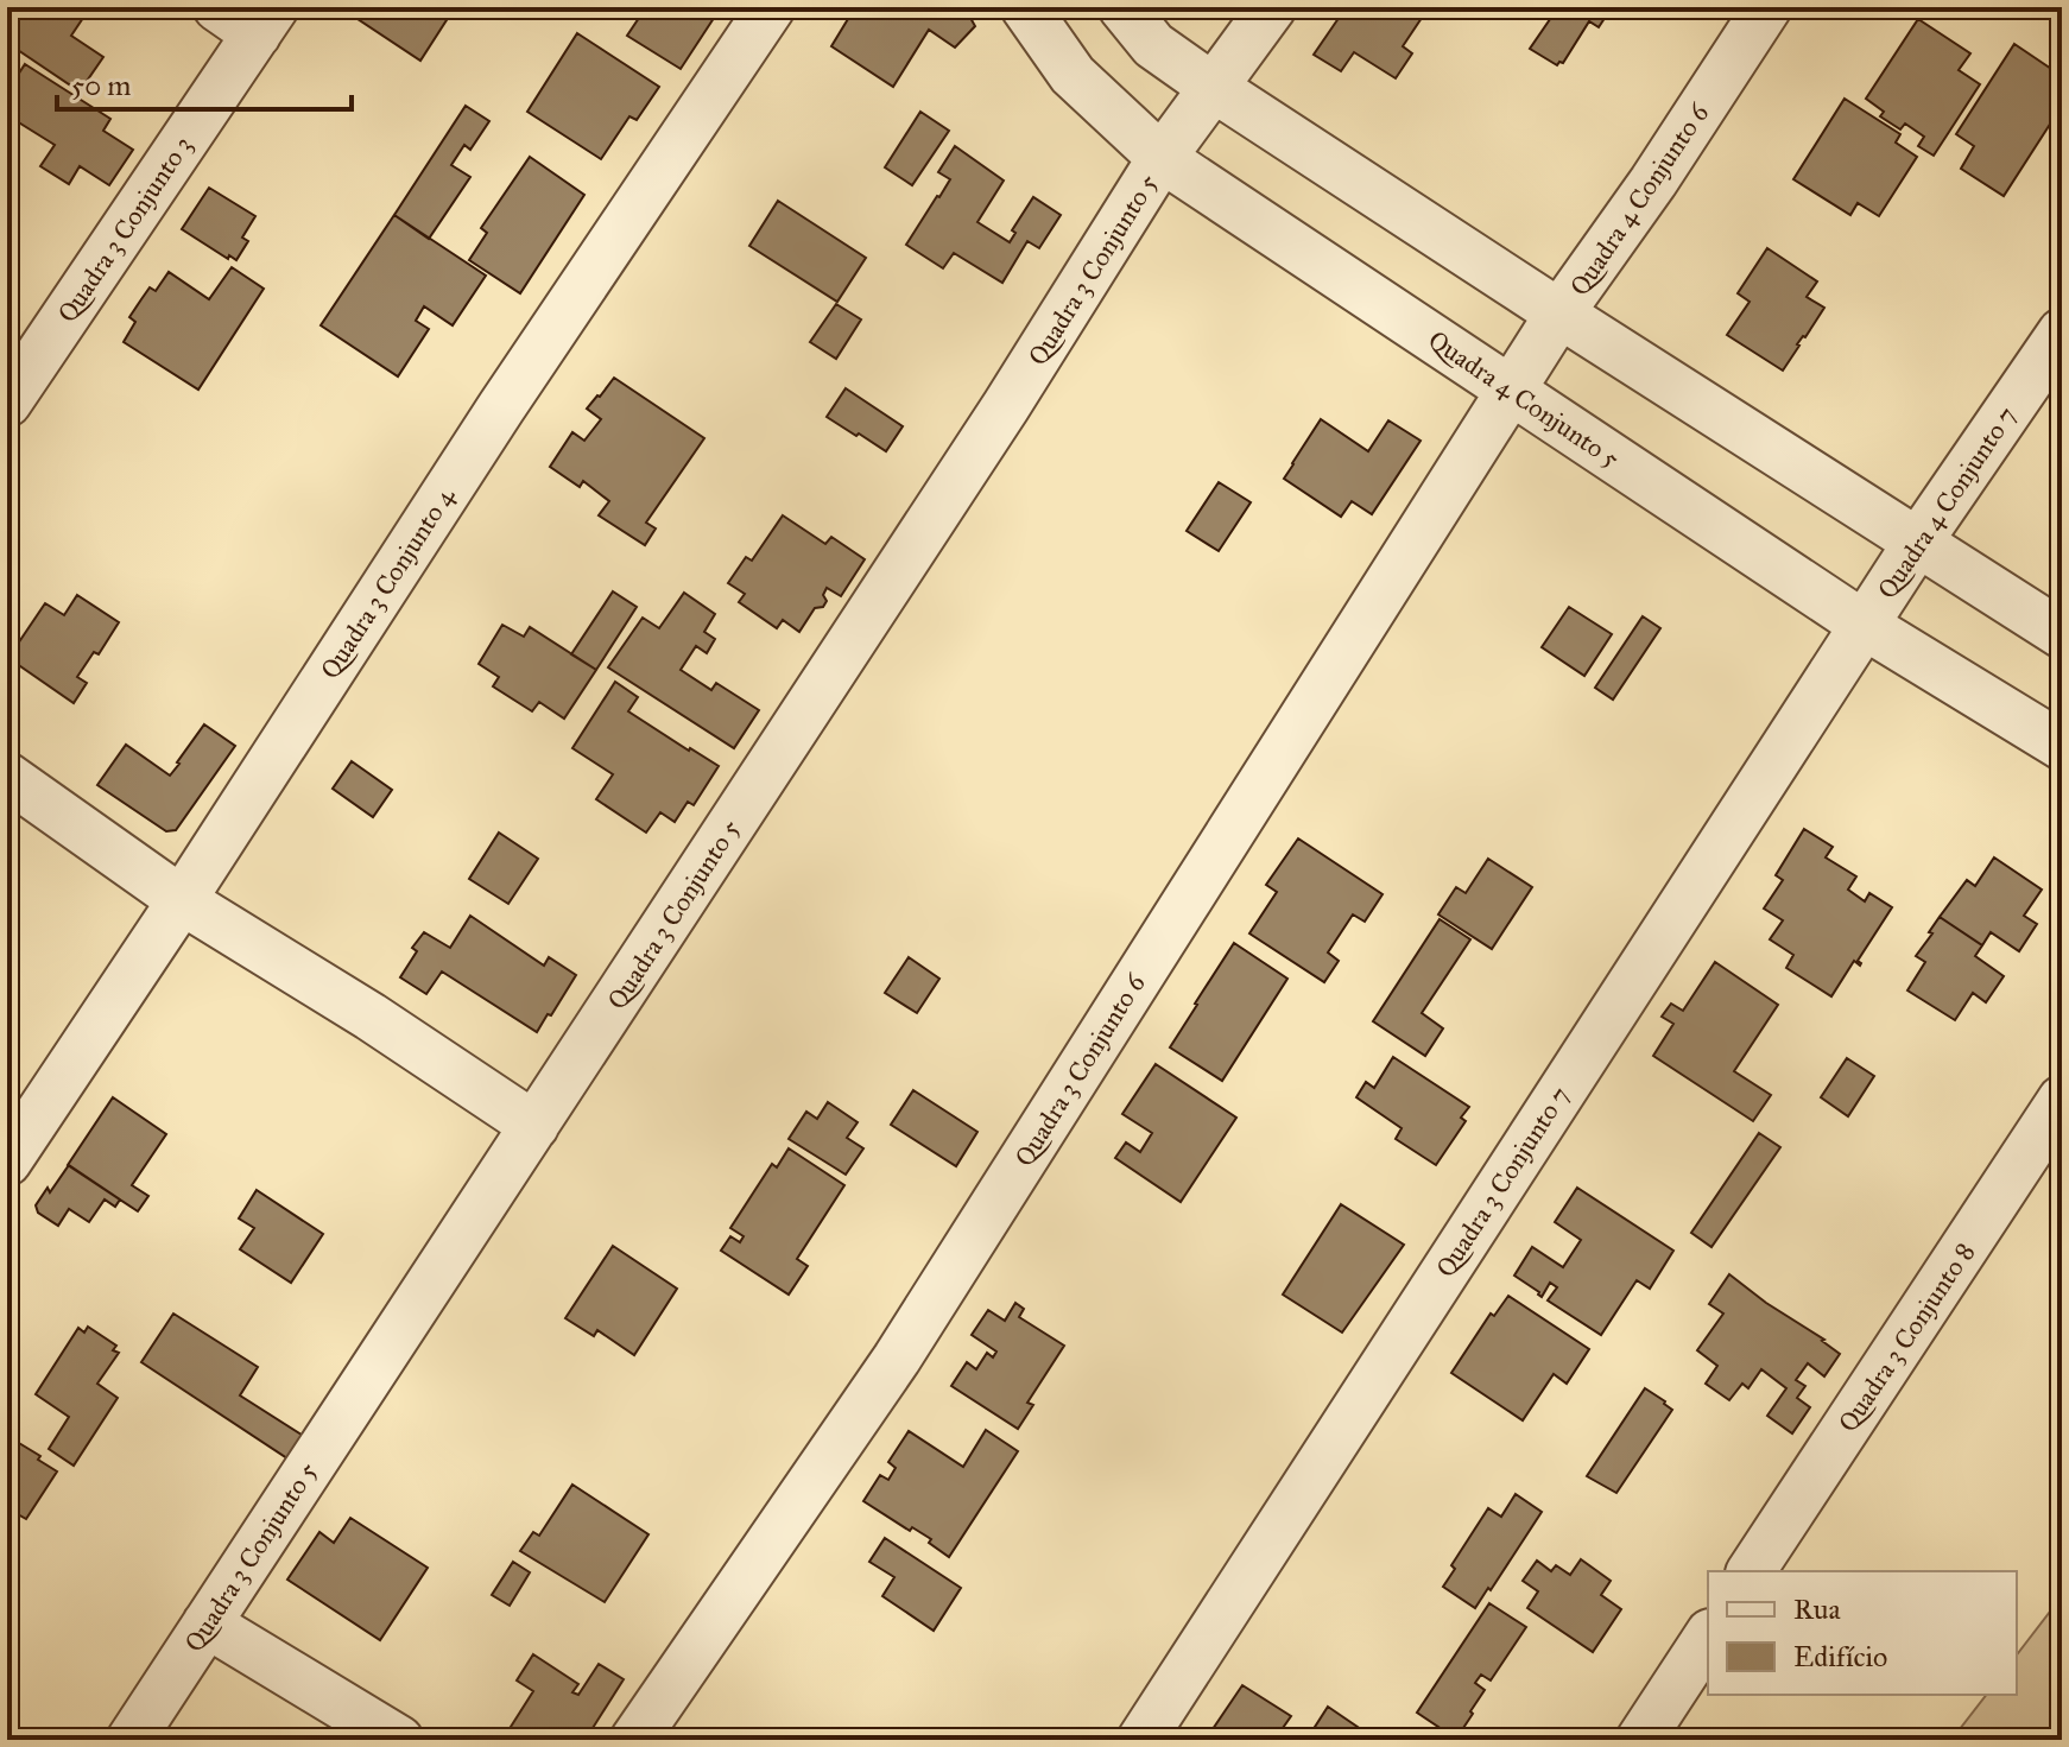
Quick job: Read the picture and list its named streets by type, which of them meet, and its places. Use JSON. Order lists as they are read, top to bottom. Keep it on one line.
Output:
{"streets":{"street":["Quadra 4 Conjunto 6","Quadra 3 Conjunto 3","Quadra 3 Conjunto 5","Quadra 4 Conjunto 5","Quadra 4 Conjunto 7","Quadra 3 Conjunto 4","Quadra 3 Conjunto 6","Quadra 3 Conjunto 7","Quadra 3 Conjunto 8"]},"crossings":[["Quadra 4 Conjunto 6","Quadra 4 Conjunto 5"],["Quadra 4 Conjunto 6","Quadra 3 Conjunto 6"],["Quadra 3 Conjunto 5","Quadra 4 Conjunto 5"],["Quadra 4 Conjunto 5","Quadra 4 Conjunto 7"],["Quadra 4 Conjunto 5","Quadra 3 Conjunto 6"],["Quadra 4 Conjunto 5","Quadra 3 Conjunto 7"],["Quadra 4 Conjunto 7","Quadra 3 Conjunto 7"]],"legend":["Rua","Edifício"],"scale_bar":"50 m"}
